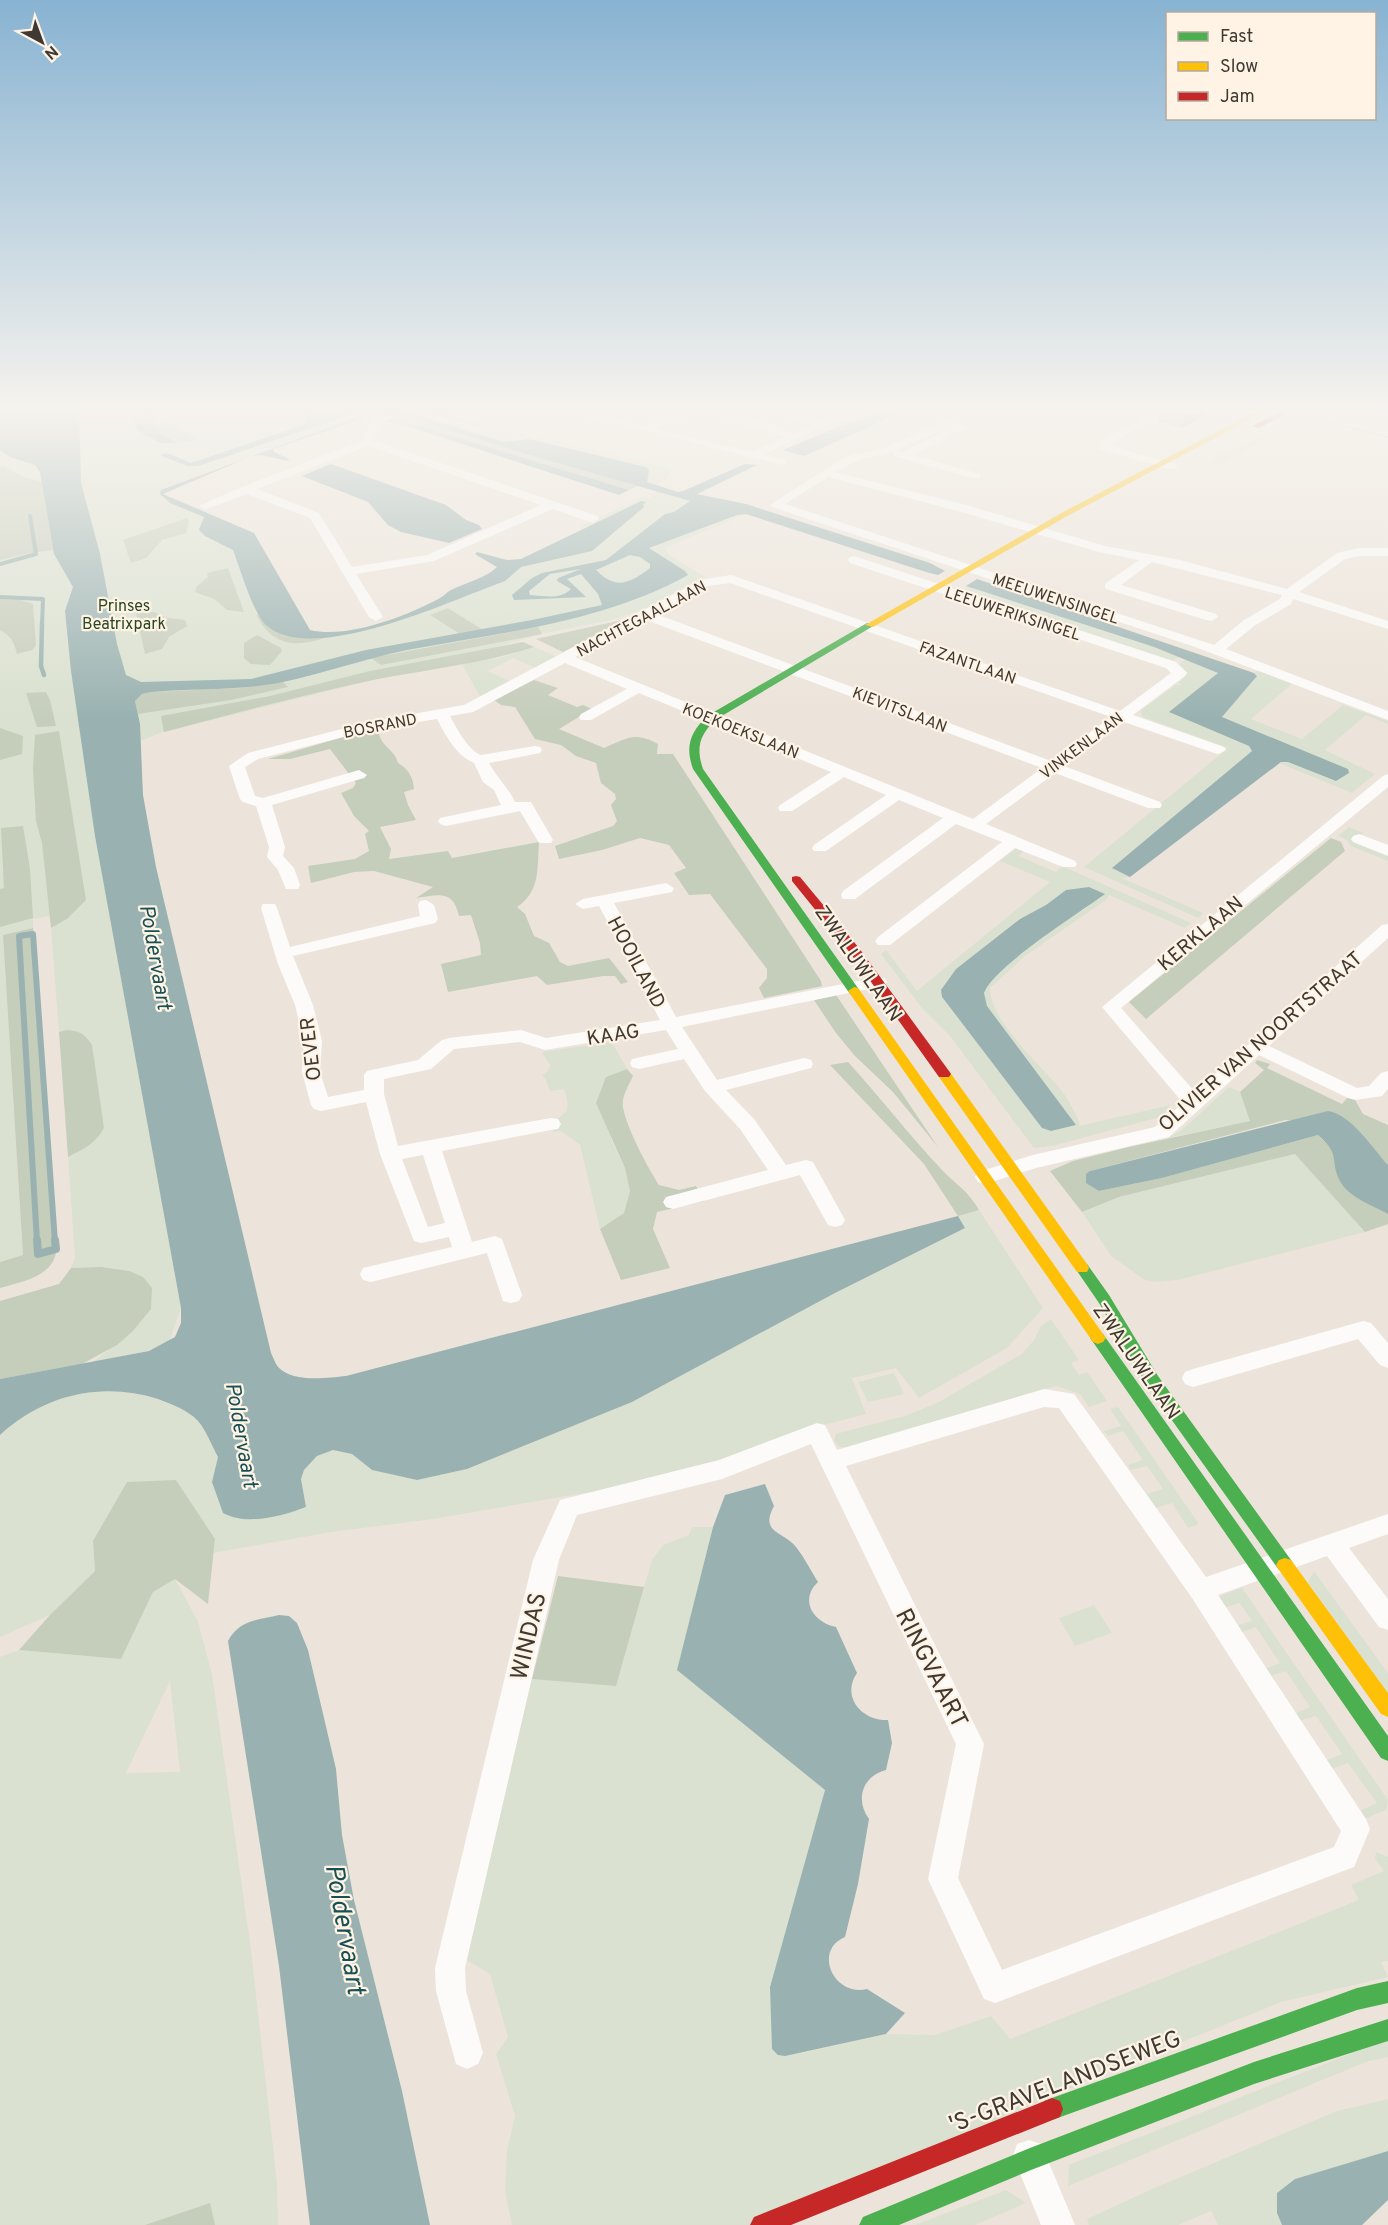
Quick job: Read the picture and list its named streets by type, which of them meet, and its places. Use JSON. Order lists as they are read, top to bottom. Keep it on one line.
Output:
{"streets":{"main road":["ZWALUWLAAN","'S-GRAVELANDSEWEG"],"street":["MEEUWENSINGEL","LEEUWERIKSINGEL","NACHTEGAALLAAN","FAZANTLAAN","KIEVITSLAAN","BOSRAND","KOEKOEKSLAAN","VINKENLAAN","KERKLAAN","HOOILAND","KAAG","OLIVIER VAN NOORTSTRAAT","OEVER","WINDAS","RINGVAART"]},"crossings":[["MEEUWENSINGEL","ZWALUWLAAN"],["LEEUWERIKSINGEL","VINKENLAAN"],["LEEUWERIKSINGEL","ZWALUWLAAN"],["NACHTEGAALLAAN","FAZANTLAAN"],["NACHTEGAALLAAN","KIEVITSLAAN"],["NACHTEGAALLAAN","BOSRAND"],["NACHTEGAALLAAN","KOEKOEKSLAAN"],["FAZANTLAAN","VINKENLAAN"],["FAZANTLAAN","ZWALUWLAAN"],["KIEVITSLAAN","VINKENLAAN"],["KIEVITSLAAN","ZWALUWLAAN"],["BOSRAND","KOEKOEKSLAAN"],["KOEKOEKSLAAN","VINKENLAAN"],["KOEKOEKSLAAN","ZWALUWLAAN"],["KERKLAAN","OLIVIER VAN NOORTSTRAAT"],["HOOILAND","KAAG"],["ZWALUWLAAN","KAAG"],["ZWALUWLAAN","OLIVIER VAN NOORTSTRAAT"],["KAAG","OEVER"],["WINDAS","RINGVAART"]],"water":["Poldervaart"],"parks":["Prinses Beatrixpark"],"legend":["Fast","Slow","Jam"],"north":"bottom right"}
